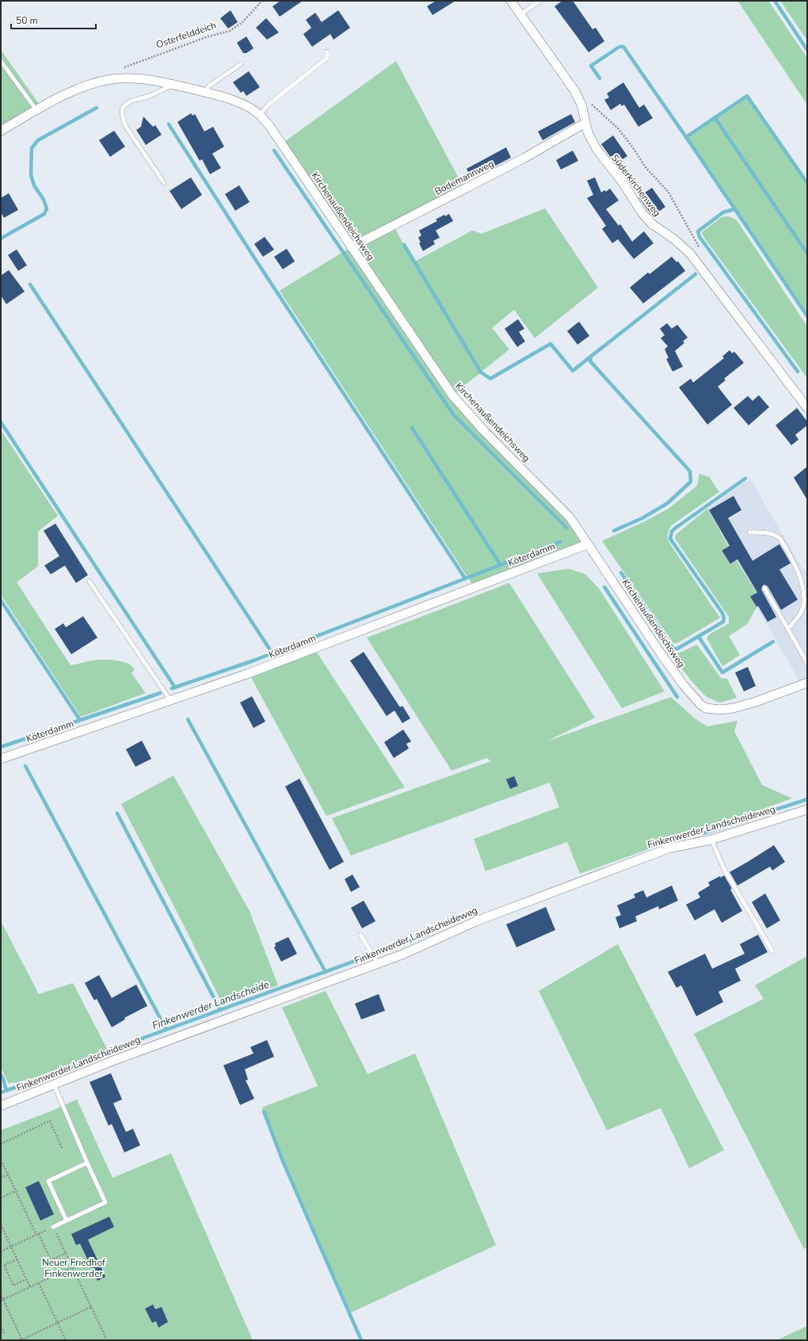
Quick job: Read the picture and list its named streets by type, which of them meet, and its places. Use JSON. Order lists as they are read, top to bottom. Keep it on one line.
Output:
{"streets":{"street":["Bodemannweg","Süderkirchenweg","Kirchenaußendeichsweg","Köterdamm","Finkenwerder Landscheideweg"],"path":["Osterfelddeich"]},"crossings":[["Bodemannweg","Süderkirchenweg"],["Bodemannweg","Kirchenaußendeichsweg"],["Kirchenaußendeichsweg","Köterdamm"]],"water":["Finkenwerder Landscheide"],"parks":["Neuer Friedhof Finkenwerder"],"scale_bar":"50 m"}
